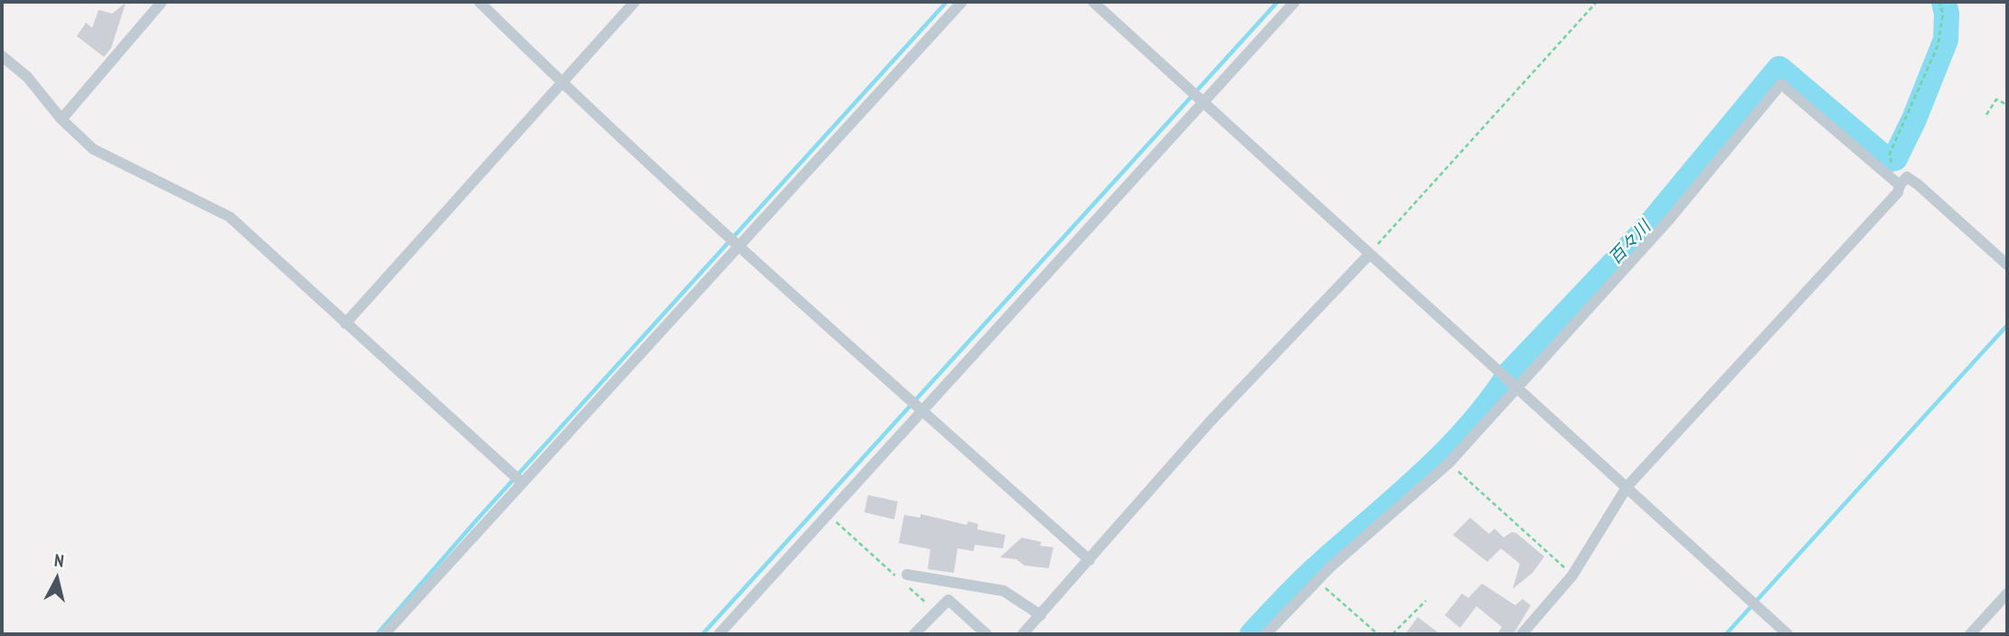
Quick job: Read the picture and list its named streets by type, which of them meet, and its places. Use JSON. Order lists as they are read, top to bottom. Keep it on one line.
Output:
{"water":["百々川"],"north":"top"}
